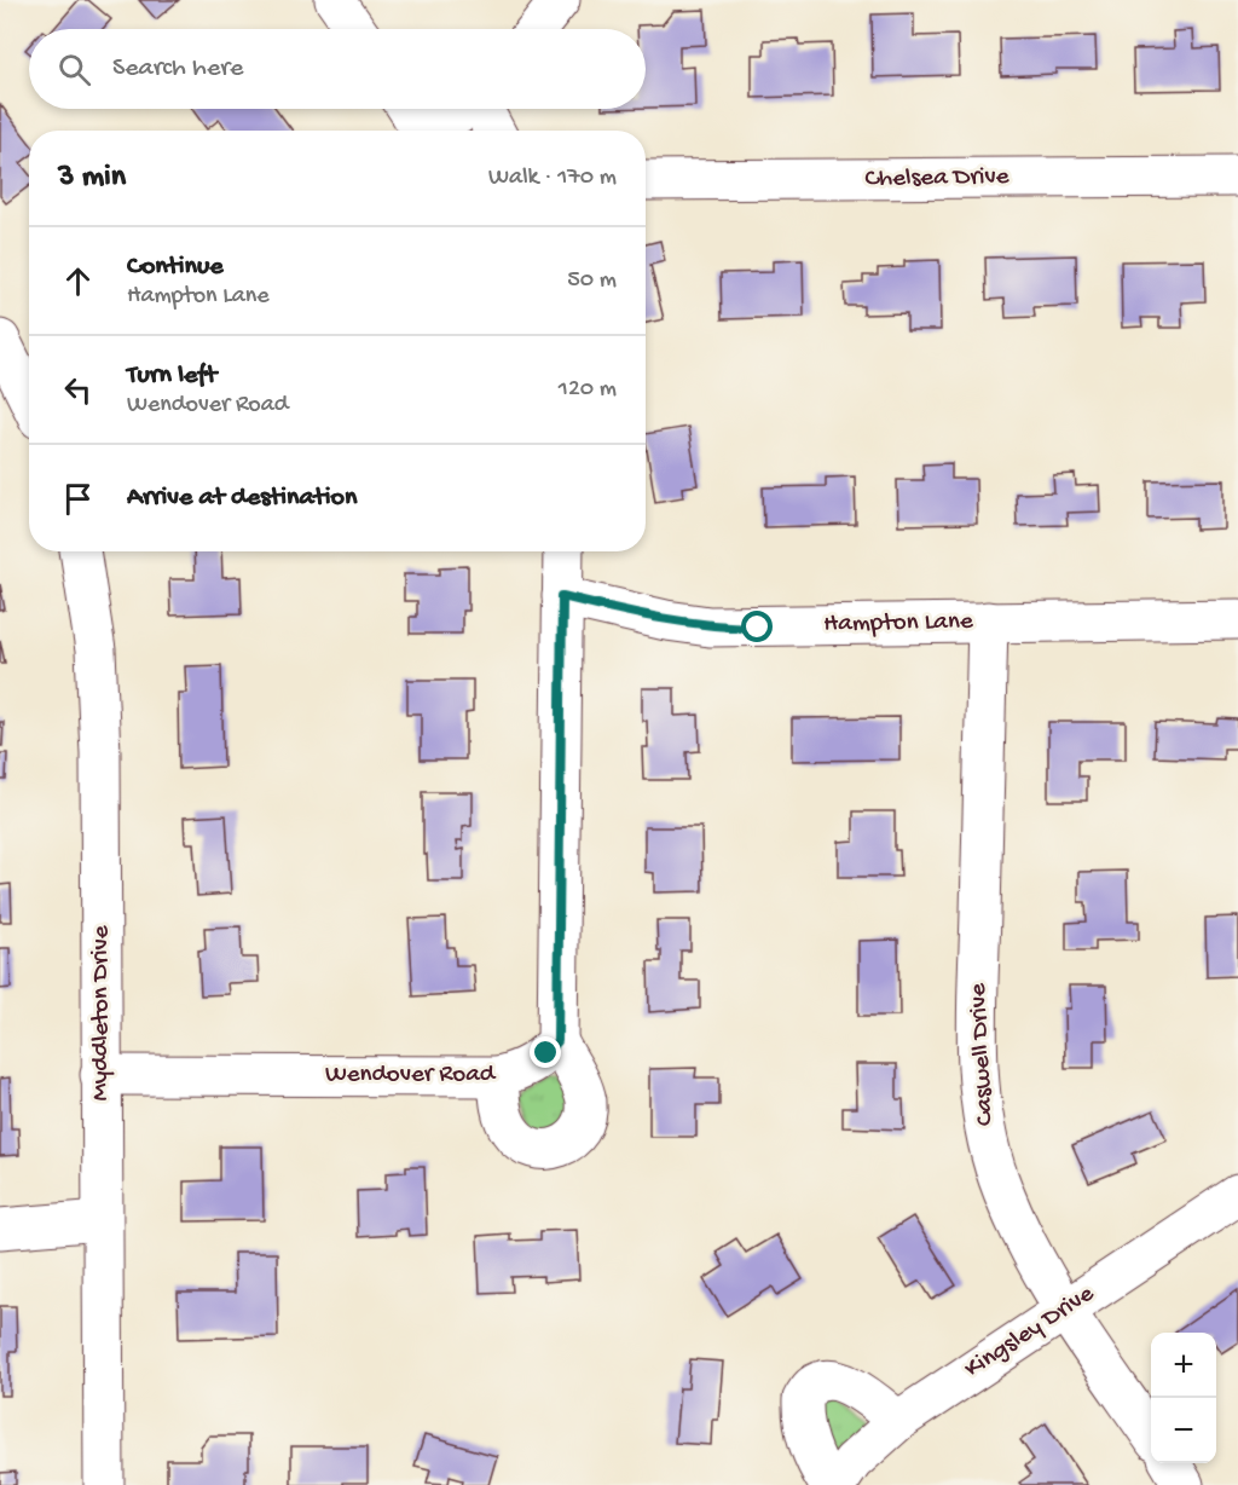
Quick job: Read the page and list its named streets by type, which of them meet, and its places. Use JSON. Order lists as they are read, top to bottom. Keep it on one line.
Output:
{"streets":{"street":["Chelsea Drive","Hampton Lane","Myddleton Drive","Caswell Drive","Wendover Road","Kingsley Drive"]},"crossings":[["Hampton Lane","Caswell Drive"],["Myddleton Drive","Wendover Road"],["Caswell Drive","Kingsley Drive"]],"page":{"search":"Search here","heading":["3 min","Walk · 170 m"],"list":[["Continue","Hampton Lane","50 m"],["Turn left","Wendover Road","120 m"],"Arrive at destination"],"map_buttons":["+","−"]}}
